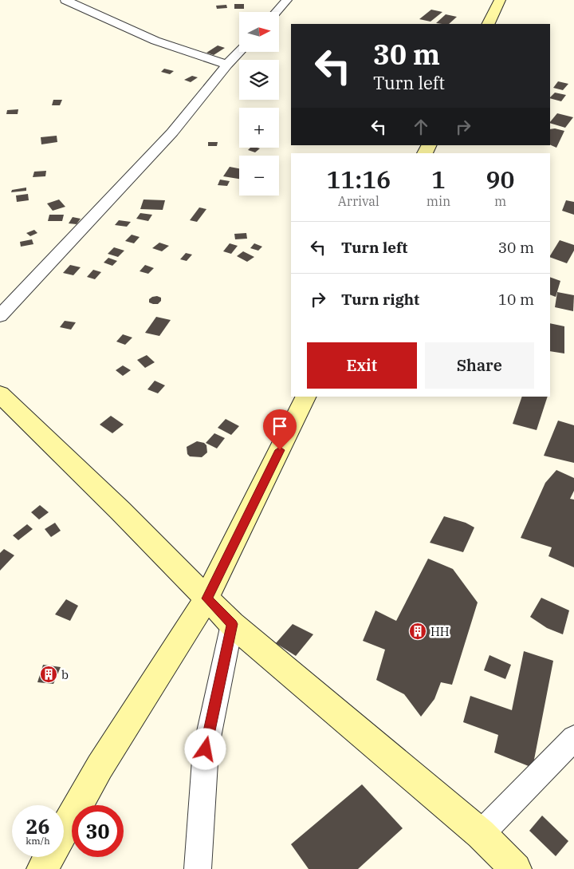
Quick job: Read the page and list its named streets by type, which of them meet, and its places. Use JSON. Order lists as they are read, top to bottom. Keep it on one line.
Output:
{"places":{"building":["HH","b"]},"north":"right","page":{"map_buttons":["+","−"],"turn":["30 m","Turn left"],"eta":["11:16","Arrival","1","min","90","m"],"list":[{"name":"Turn left","value":"30 m"},{"name":"Turn right","value":"10 m"}],"buttons":["Exit","Share"],"speed":"26 km/h","limit":"30"}}
